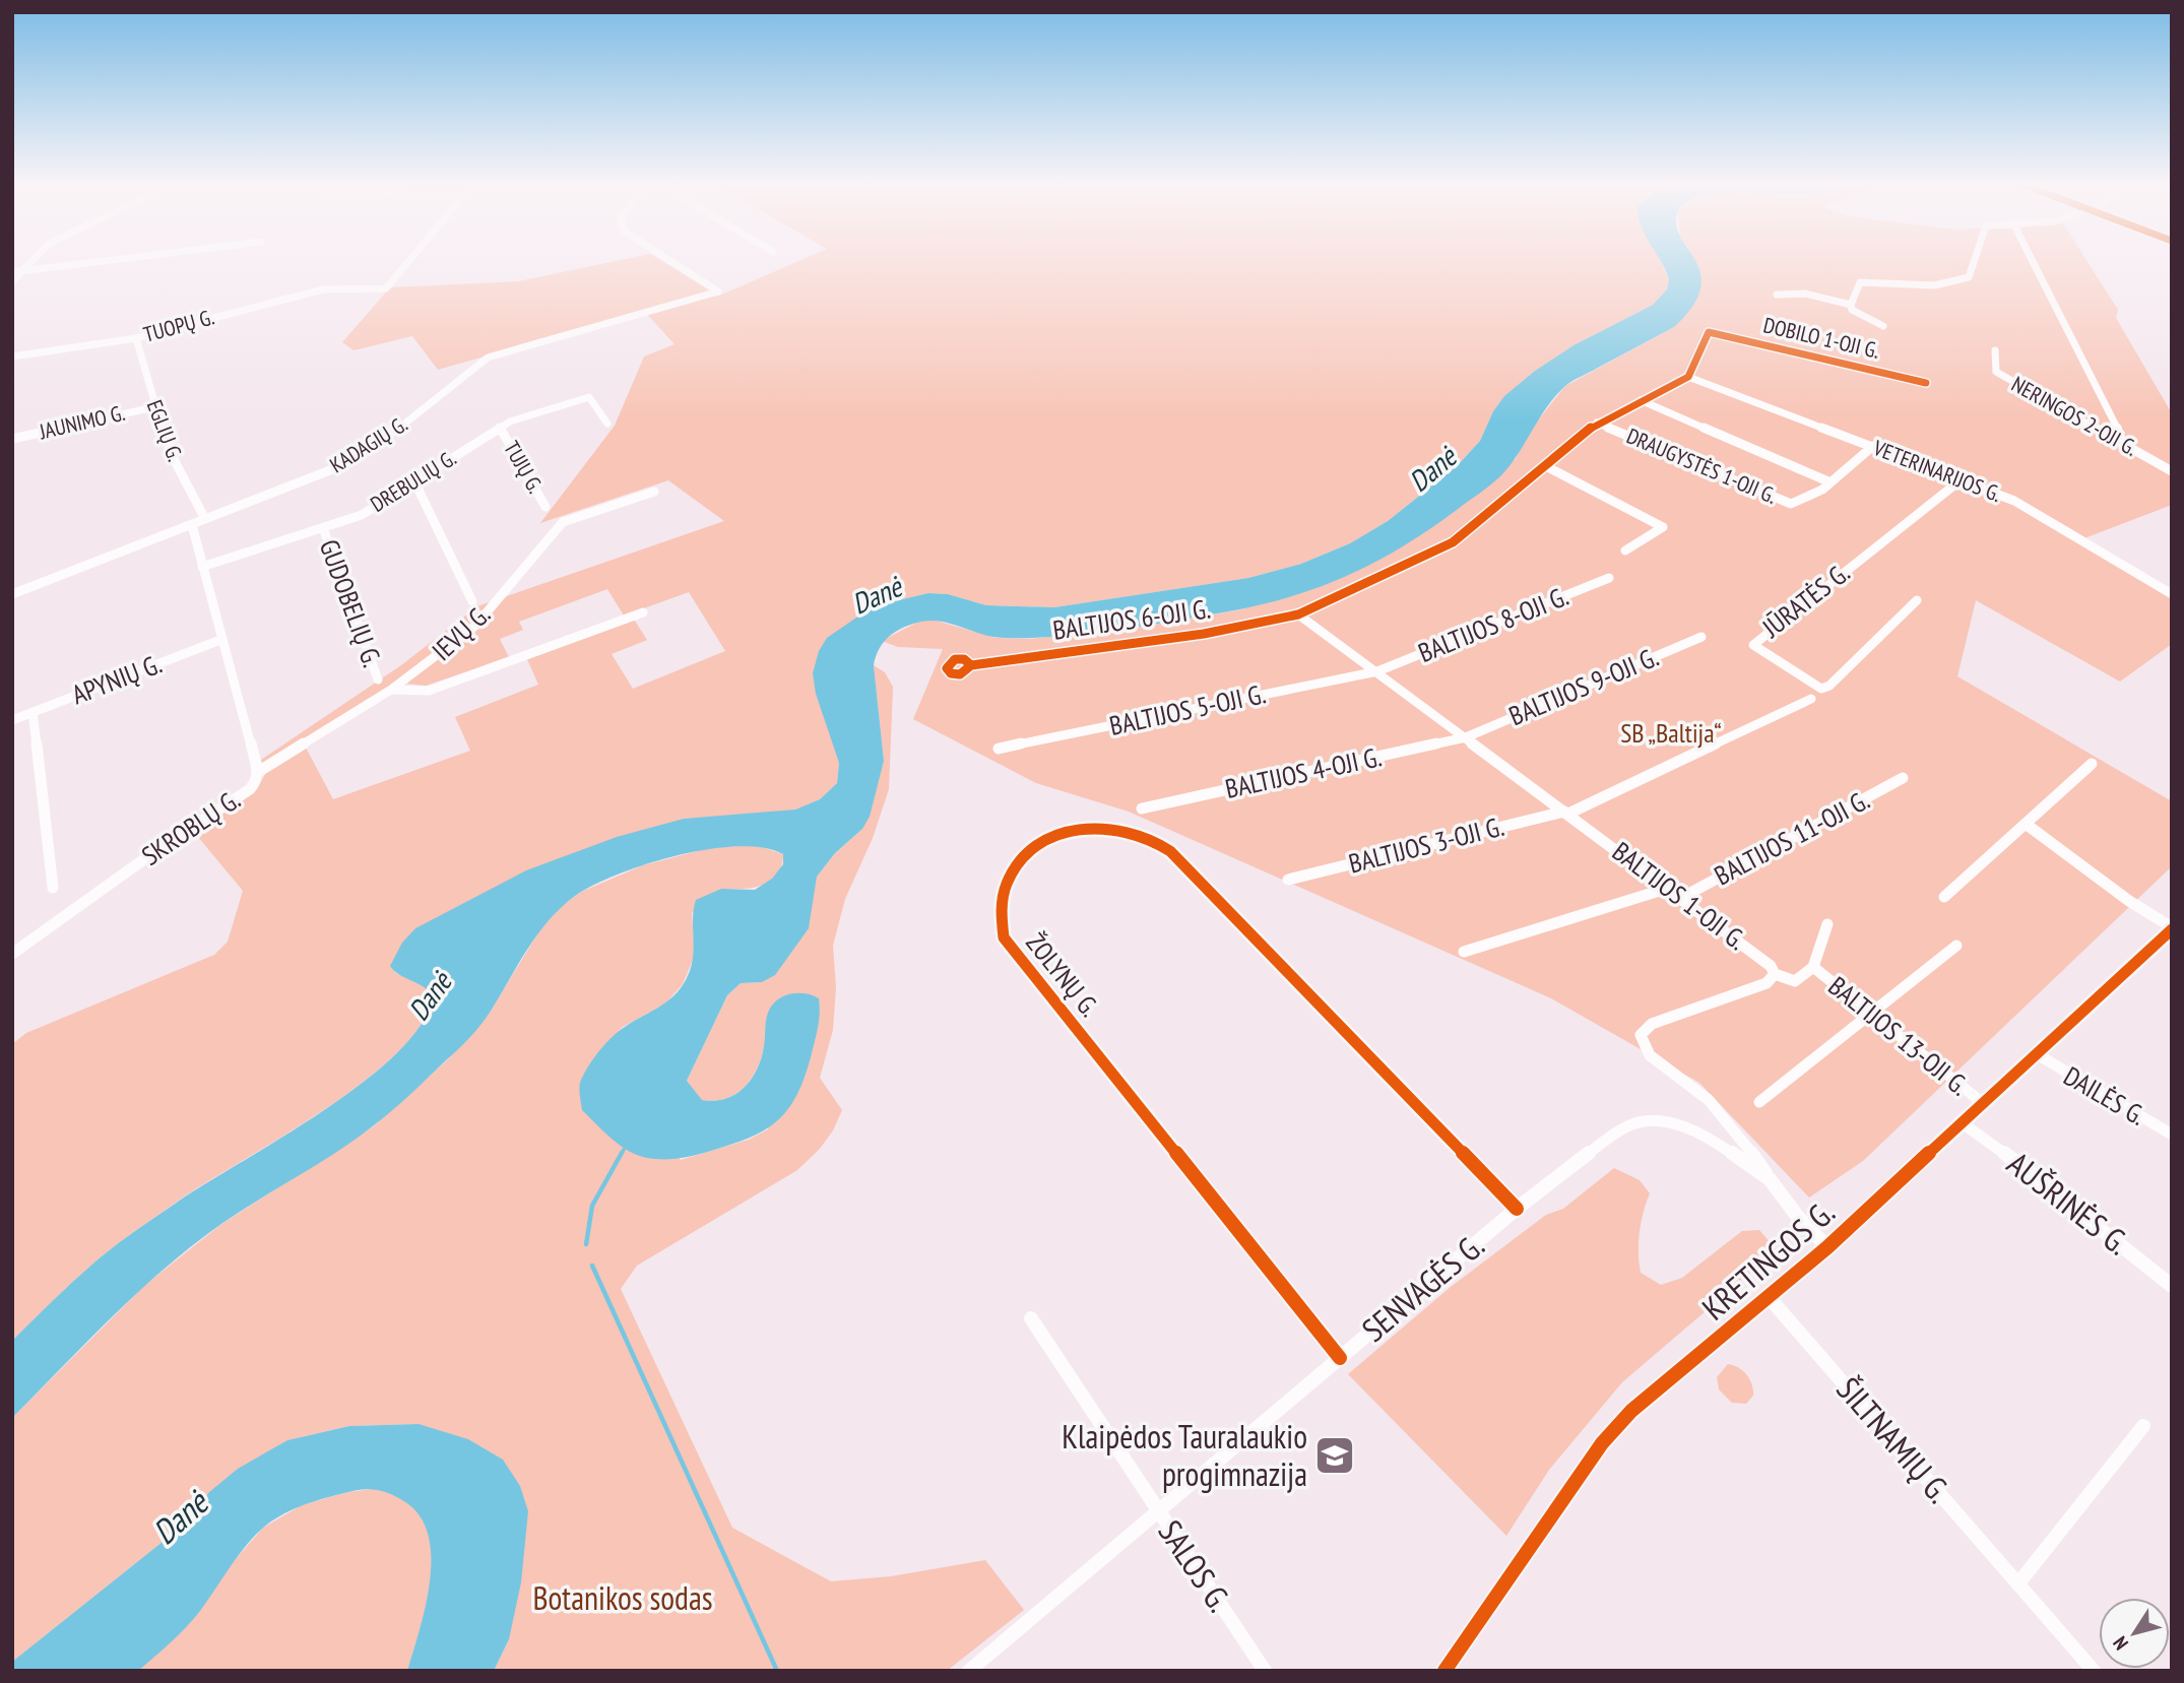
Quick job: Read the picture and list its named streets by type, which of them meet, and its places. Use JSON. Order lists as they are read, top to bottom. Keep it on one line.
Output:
{"streets":{"street":["TUOPŲ G.","DOBILO 1-OJI G.","NERINGOS 2-OJI G.","JAUNIMO G.","EGLIŲ G.","KADAGIŲ G.","DRAUGYSTĖS 1-OJI G.","TUJŲ G.","VETERINARIJOS G.","DREBULIŲ G.","JŪRATĖS G.","GUDOBELIŲ G.","BALTIJOS 6-OJI G.","BALTIJOS 8-OJI G.","IEVŲ G.","APYNIŲ G.","BALTIJOS 9-OJI G.","BALTIJOS 5-OJI G.","BALTIJOS 4-OJI G.","SKROBLŲ G.","BALTIJOS 11-OJI G.","BALTIJOS 3-OJI G.","BALTIJOS 1-OJI G.","ŽOLYNŲ G.","BALTIJOS 13-OJI G.","DAILĖS G.","AUŠRINĖS G.","KRETINGOS G.","SENVAGĖS G.","ŠILTNAMIŲ G.","SALOS G."]},"crossings":[["TUOPŲ G.","EGLIŲ G."],["DOBILO 1-OJI G.","VETERINARIJOS G."],["DOBILO 1-OJI G.","BALTIJOS 6-OJI G."],["JAUNIMO G.","EGLIŲ G."],["EGLIŲ G.","KADAGIŲ G."],["KADAGIŲ G.","SKROBLŲ G."],["DRAUGYSTĖS 1-OJI G.","VETERINARIJOS G."],["DRAUGYSTĖS 1-OJI G.","BALTIJOS 6-OJI G."],["TUJŲ G.","DREBULIŲ G."],["VETERINARIJOS G.","JŪRATĖS G."],["VETERINARIJOS G.","BALTIJOS 6-OJI G."],["DREBULIŲ G.","GUDOBELIŲ G."],["DREBULIŲ G.","SKROBLŲ G."],["BALTIJOS 6-OJI G.","BALTIJOS 1-OJI G."],["BALTIJOS 8-OJI G.","BALTIJOS 5-OJI G."],["BALTIJOS 8-OJI G.","BALTIJOS 1-OJI G."],["IEVŲ G.","SKROBLŲ G."],["APYNIŲ G.","SKROBLŲ G."],["BALTIJOS 9-OJI G.","BALTIJOS 4-OJI G."],["BALTIJOS 9-OJI G.","BALTIJOS 1-OJI G."],["BALTIJOS 5-OJI G.","BALTIJOS 1-OJI G."],["BALTIJOS 4-OJI G.","BALTIJOS 1-OJI G."],["BALTIJOS 11-OJI G.","BALTIJOS 1-OJI G."],["BALTIJOS 3-OJI G.","BALTIJOS 1-OJI G."],["BALTIJOS 1-OJI G.","BALTIJOS 13-OJI G."],["BALTIJOS 1-OJI G.","SENVAGĖS G."],["ŽOLYNŲ G.","SENVAGĖS G."],["BALTIJOS 13-OJI G.","KRETINGOS G."],["DAILĖS G.","KRETINGOS G."],["AUŠRINĖS G.","KRETINGOS G."],["KRETINGOS G.","SENVAGĖS G."],["KRETINGOS G.","ŠILTNAMIŲ G."],["SENVAGĖS G.","SALOS G."]],"water":["Danė"],"parks":["SB „Baltija“","Botanikos sodas"],"places":{"school or university":["Klaipėdos Tauralaukio progimnazija"]},"north":"bottom left"}
